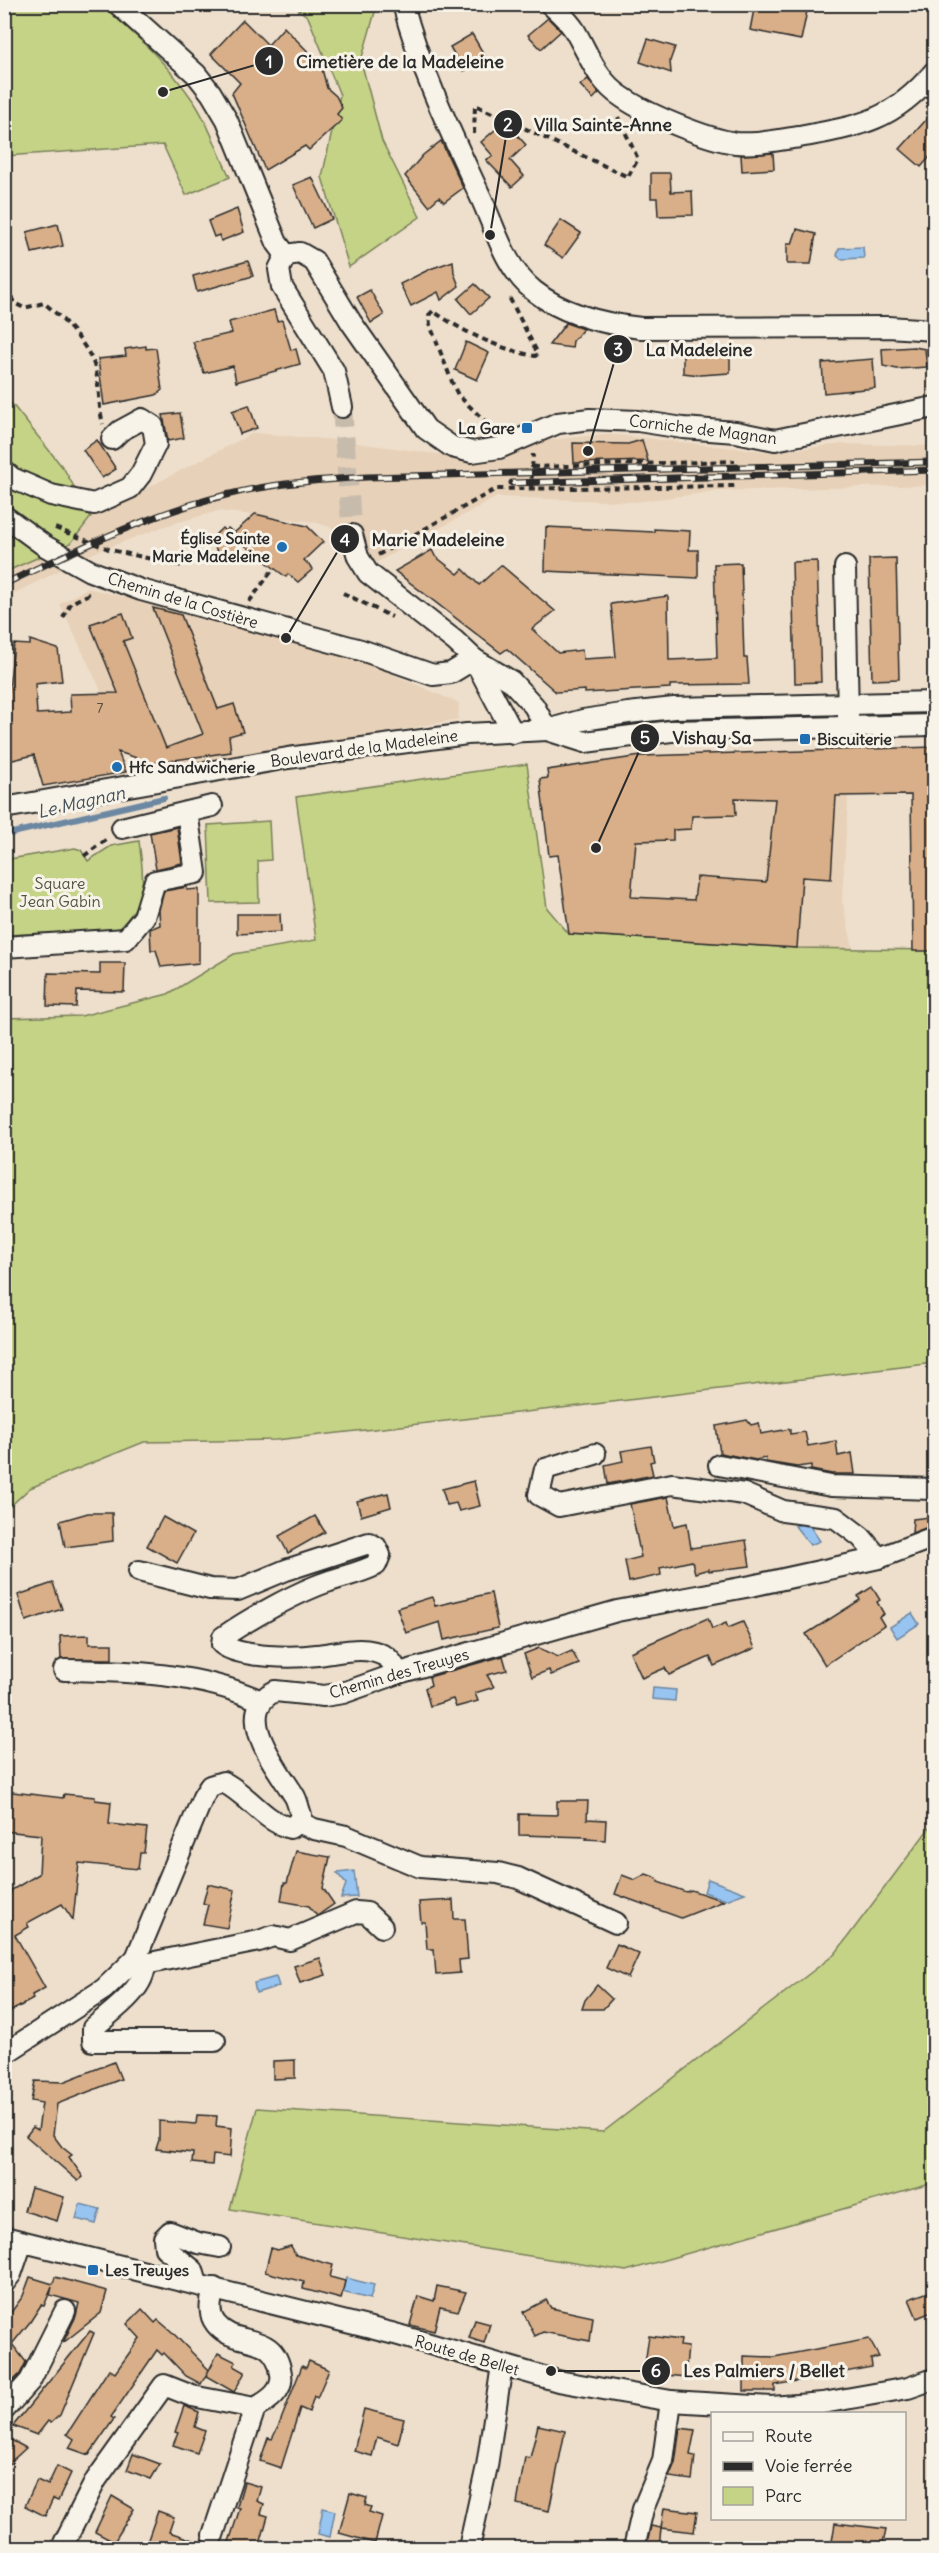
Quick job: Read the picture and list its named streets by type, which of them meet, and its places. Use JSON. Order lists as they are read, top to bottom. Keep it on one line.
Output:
{"streets":{"street":["Corniche de Magnan","Chemin de la Costière","Boulevard de la Madeleine","Chemin des Treuyes","Route de Bellet"]},"water":["Le Magnan"],"parks":["Square Jean Gabin"],"places":{"other":["Cimetière de la Madeleine","Villa Sainte-Anne","La Madeleine","Église Sainte Marie Madeleine","Marie Madeleine","Hfc Sandwicherie","Vishay Sa","Les Palmiers / Bellet"],"transit":["La Gare","Biscuiterie","Les Treuyes"]},"house_numbers":["7"],"legend":["Route","Voie ferrée","Parc"]}
